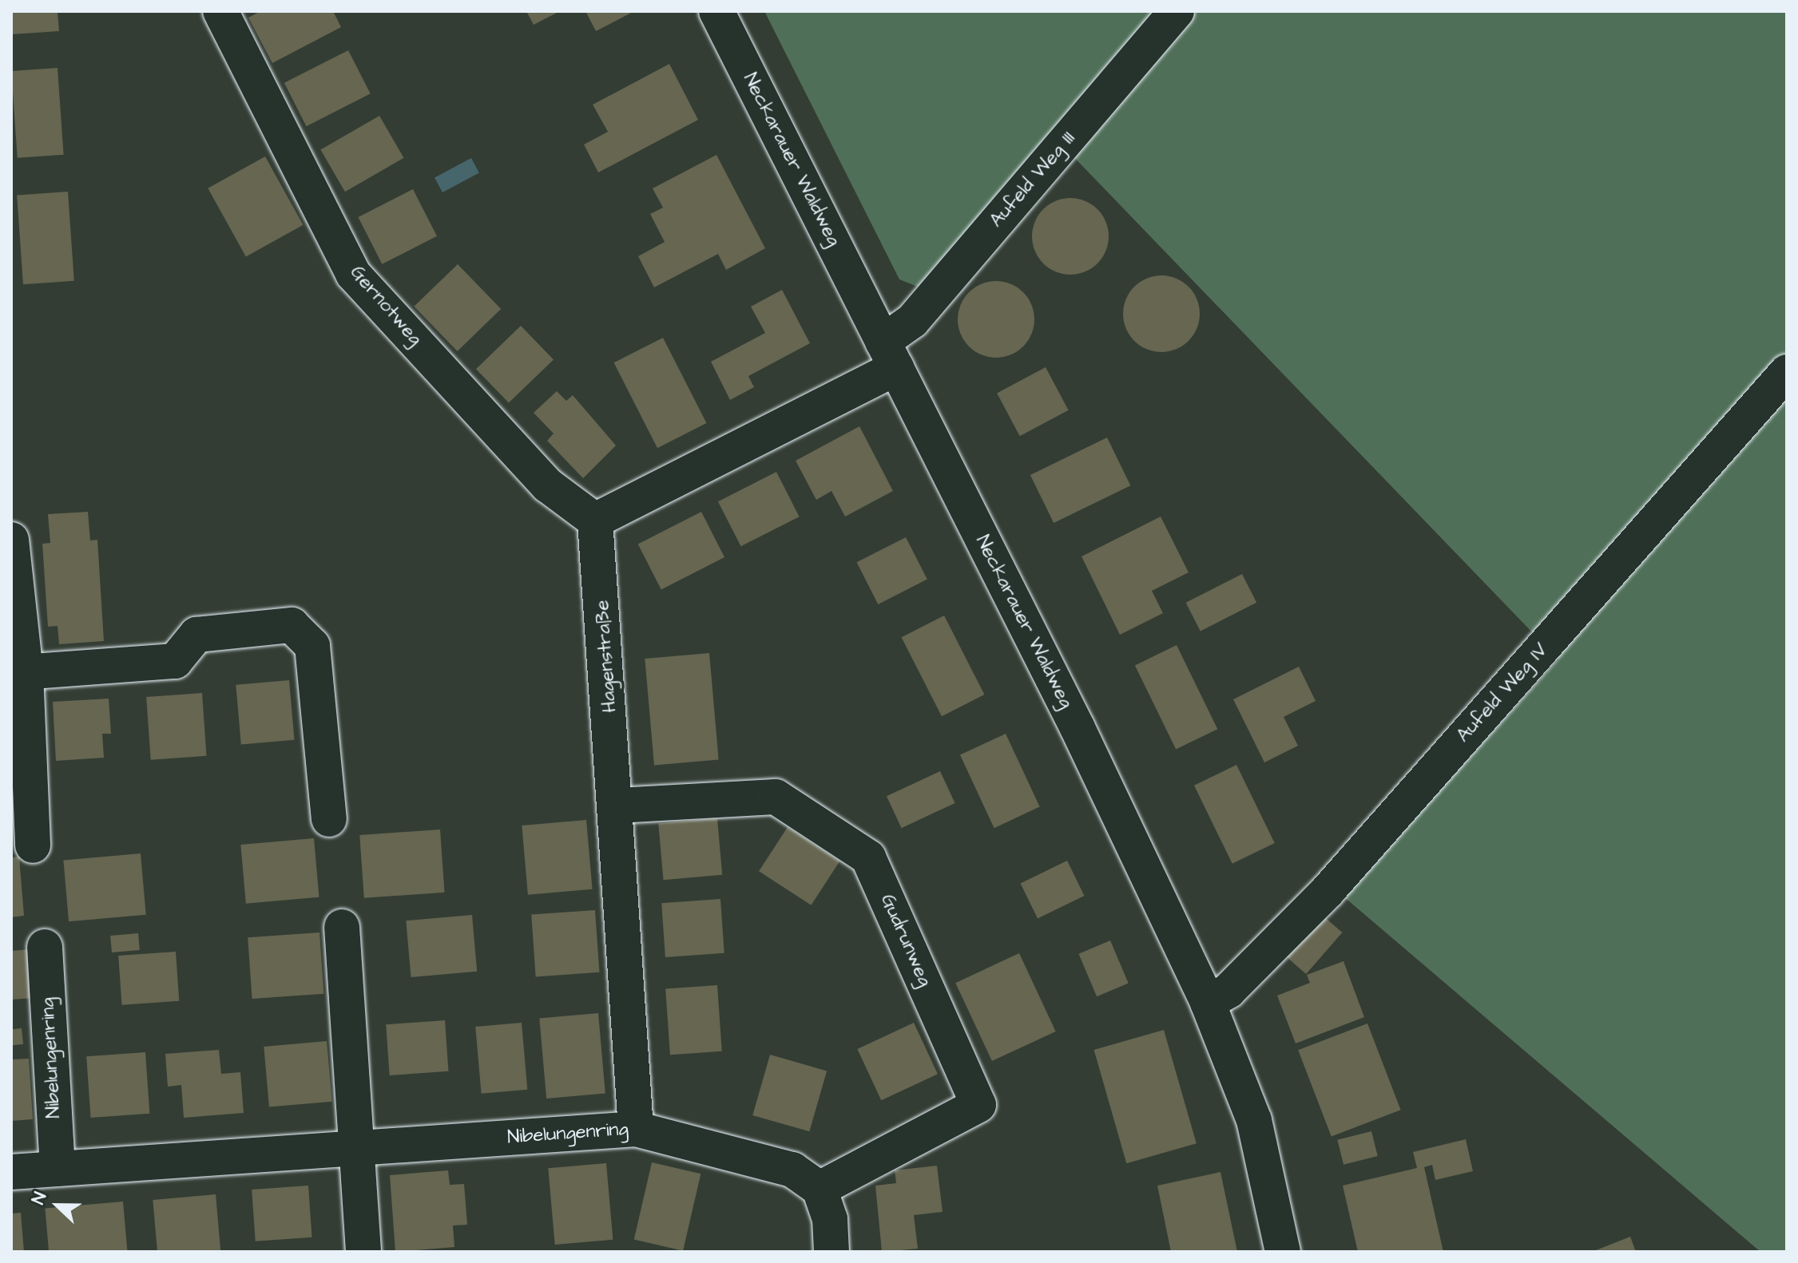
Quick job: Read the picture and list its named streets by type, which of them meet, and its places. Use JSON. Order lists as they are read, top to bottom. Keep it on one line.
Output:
{"streets":{"street":["Neckarauer Waldweg","Aufeld Weg III","Gernotweg","Hagenstraße","Aufeld Weg IV","Gudrunweg","Nibelungenring"]},"crossings":[["Neckarauer Waldweg","Aufeld Weg III"],["Neckarauer Waldweg","Aufeld Weg IV"],["Gernotweg","Hagenstraße"],["Hagenstraße","Gudrunweg"],["Hagenstraße","Nibelungenring"],["Gudrunweg","Nibelungenring"]],"north":"left"}
